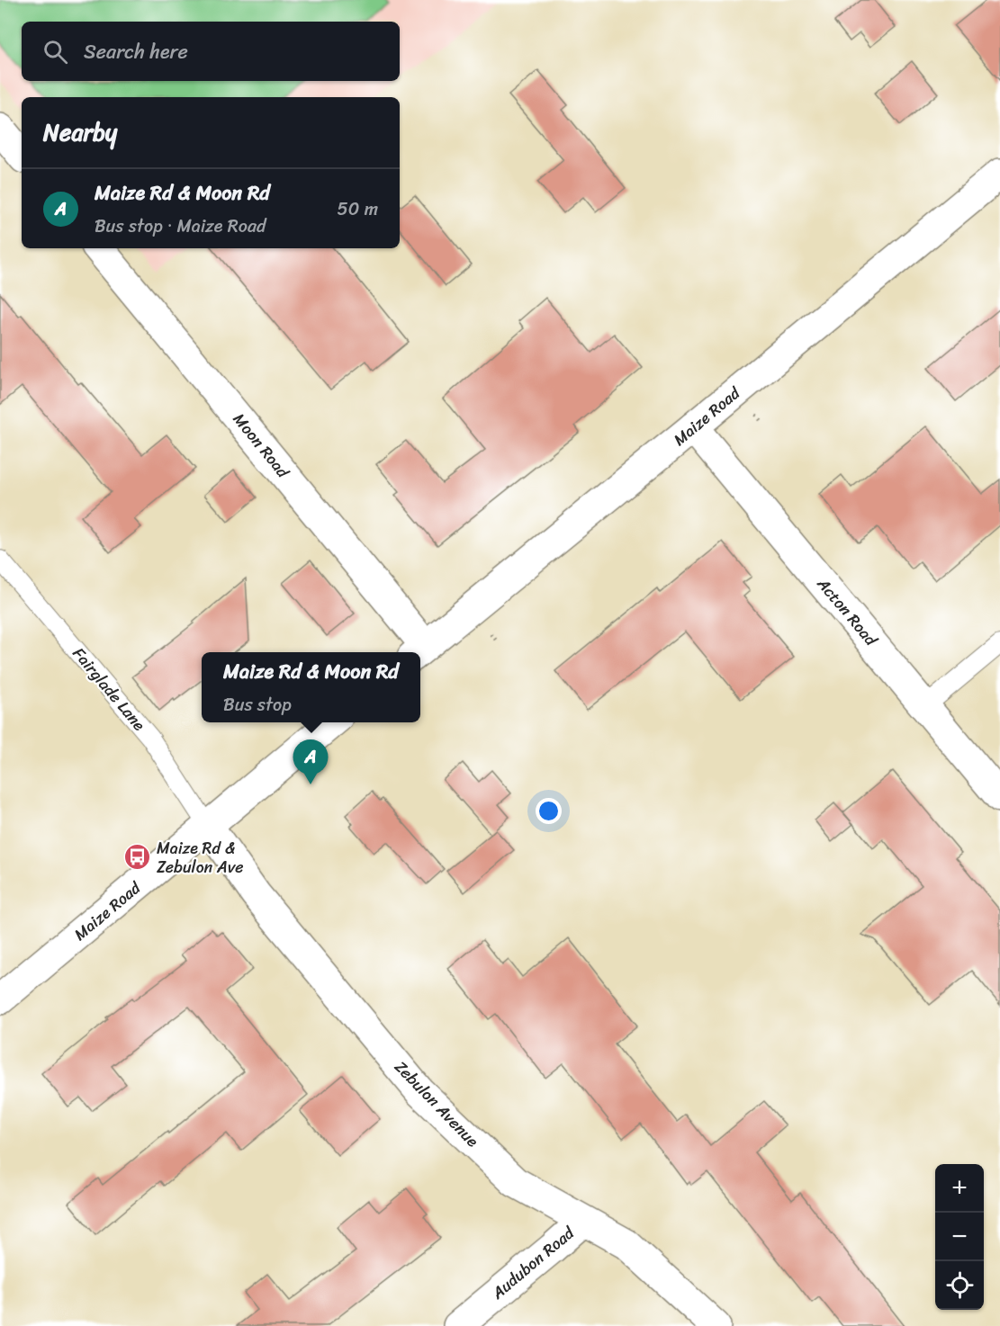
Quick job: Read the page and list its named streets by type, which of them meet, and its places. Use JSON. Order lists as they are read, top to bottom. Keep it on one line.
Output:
{"streets":{"street":["Maize Road","Moon Road","Acton Road","Zebulon Avenue","Audubon Road"],"lane":["Fairglade Lane"]},"crossings":[["Maize Road","Moon Road"],["Maize Road","Acton Road"],["Maize Road","Fairglade Lane"],["Maize Road","Zebulon Avenue"],["Fairglade Lane","Zebulon Avenue"],["Zebulon Avenue","Audubon Road"]],"places":{"bus stop":["Maize Rd & Zebulon Ave"]},"page":{"search":"Search here","heading":"Nearby","list":[{"mark":"A","name":"Maize Rd & Moon Rd","note":"Bus stop · Maize Road","value":"50 m"}],"popup":["Maize Rd & Moon Rd","Bus stop"],"pins":"A","map_buttons":["+","−"]}}
